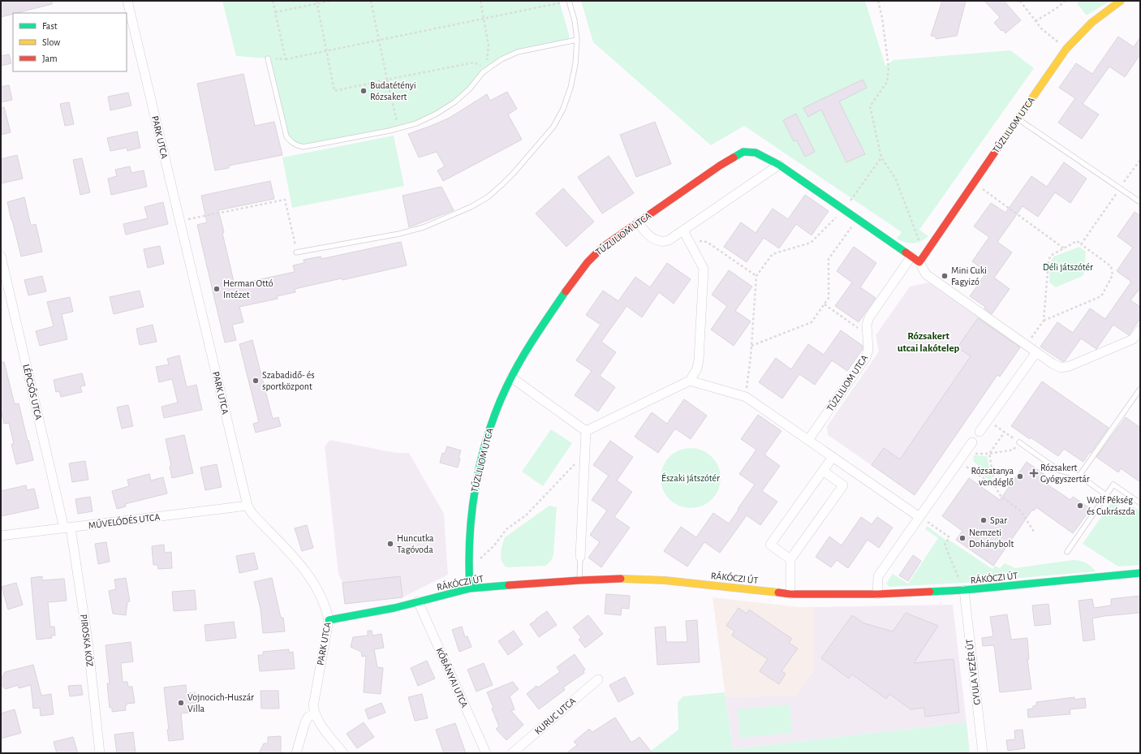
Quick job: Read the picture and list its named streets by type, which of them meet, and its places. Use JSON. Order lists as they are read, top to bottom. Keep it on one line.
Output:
{"streets":{"street":["TŰZLILIOM UTCA","PARK UTCA","LÉPCSŐS UTCA","MŰVELŐDÉS UTCA","RÁKÓCZI ÚT","PIROSKA KÖZ","GYULA VEZÉR ÚT","KŐBÁNYAI UTCA","KURUC UTCA"]},"crossings":[["TŰZLILIOM UTCA","RÁKÓCZI ÚT"],["PARK UTCA","MŰVELŐDÉS UTCA"],["PARK UTCA","RÁKÓCZI ÚT"],["LÉPCSŐS UTCA","MŰVELŐDÉS UTCA"],["LÉPCSŐS UTCA","PIROSKA KÖZ"],["MŰVELŐDÉS UTCA","PIROSKA KÖZ"],["RÁKÓCZI ÚT","GYULA VEZÉR ÚT"],["RÁKÓCZI ÚT","KŐBÁNYAI UTCA"]],"districts":["Rózsakert utcai lakótelep"],"parks":["Déli játszótér","Északi játszótér"],"places":{"other":["Budatétényi Rózsakert","Mini Cuki Fagyizó","Herman Ottó Intézet","Szabadidő- és sportközpont","Rózsatanya vendéglő","Wolf Pékség és Cukrászda","Spar","Nemzeti Dohánybolt","Huncutka Tagóvoda","Vojnocich-Huszár Villa"],"health":["Rózsakert Gyógyszertár"]},"legend":["Fast","Slow","Jam"]}
